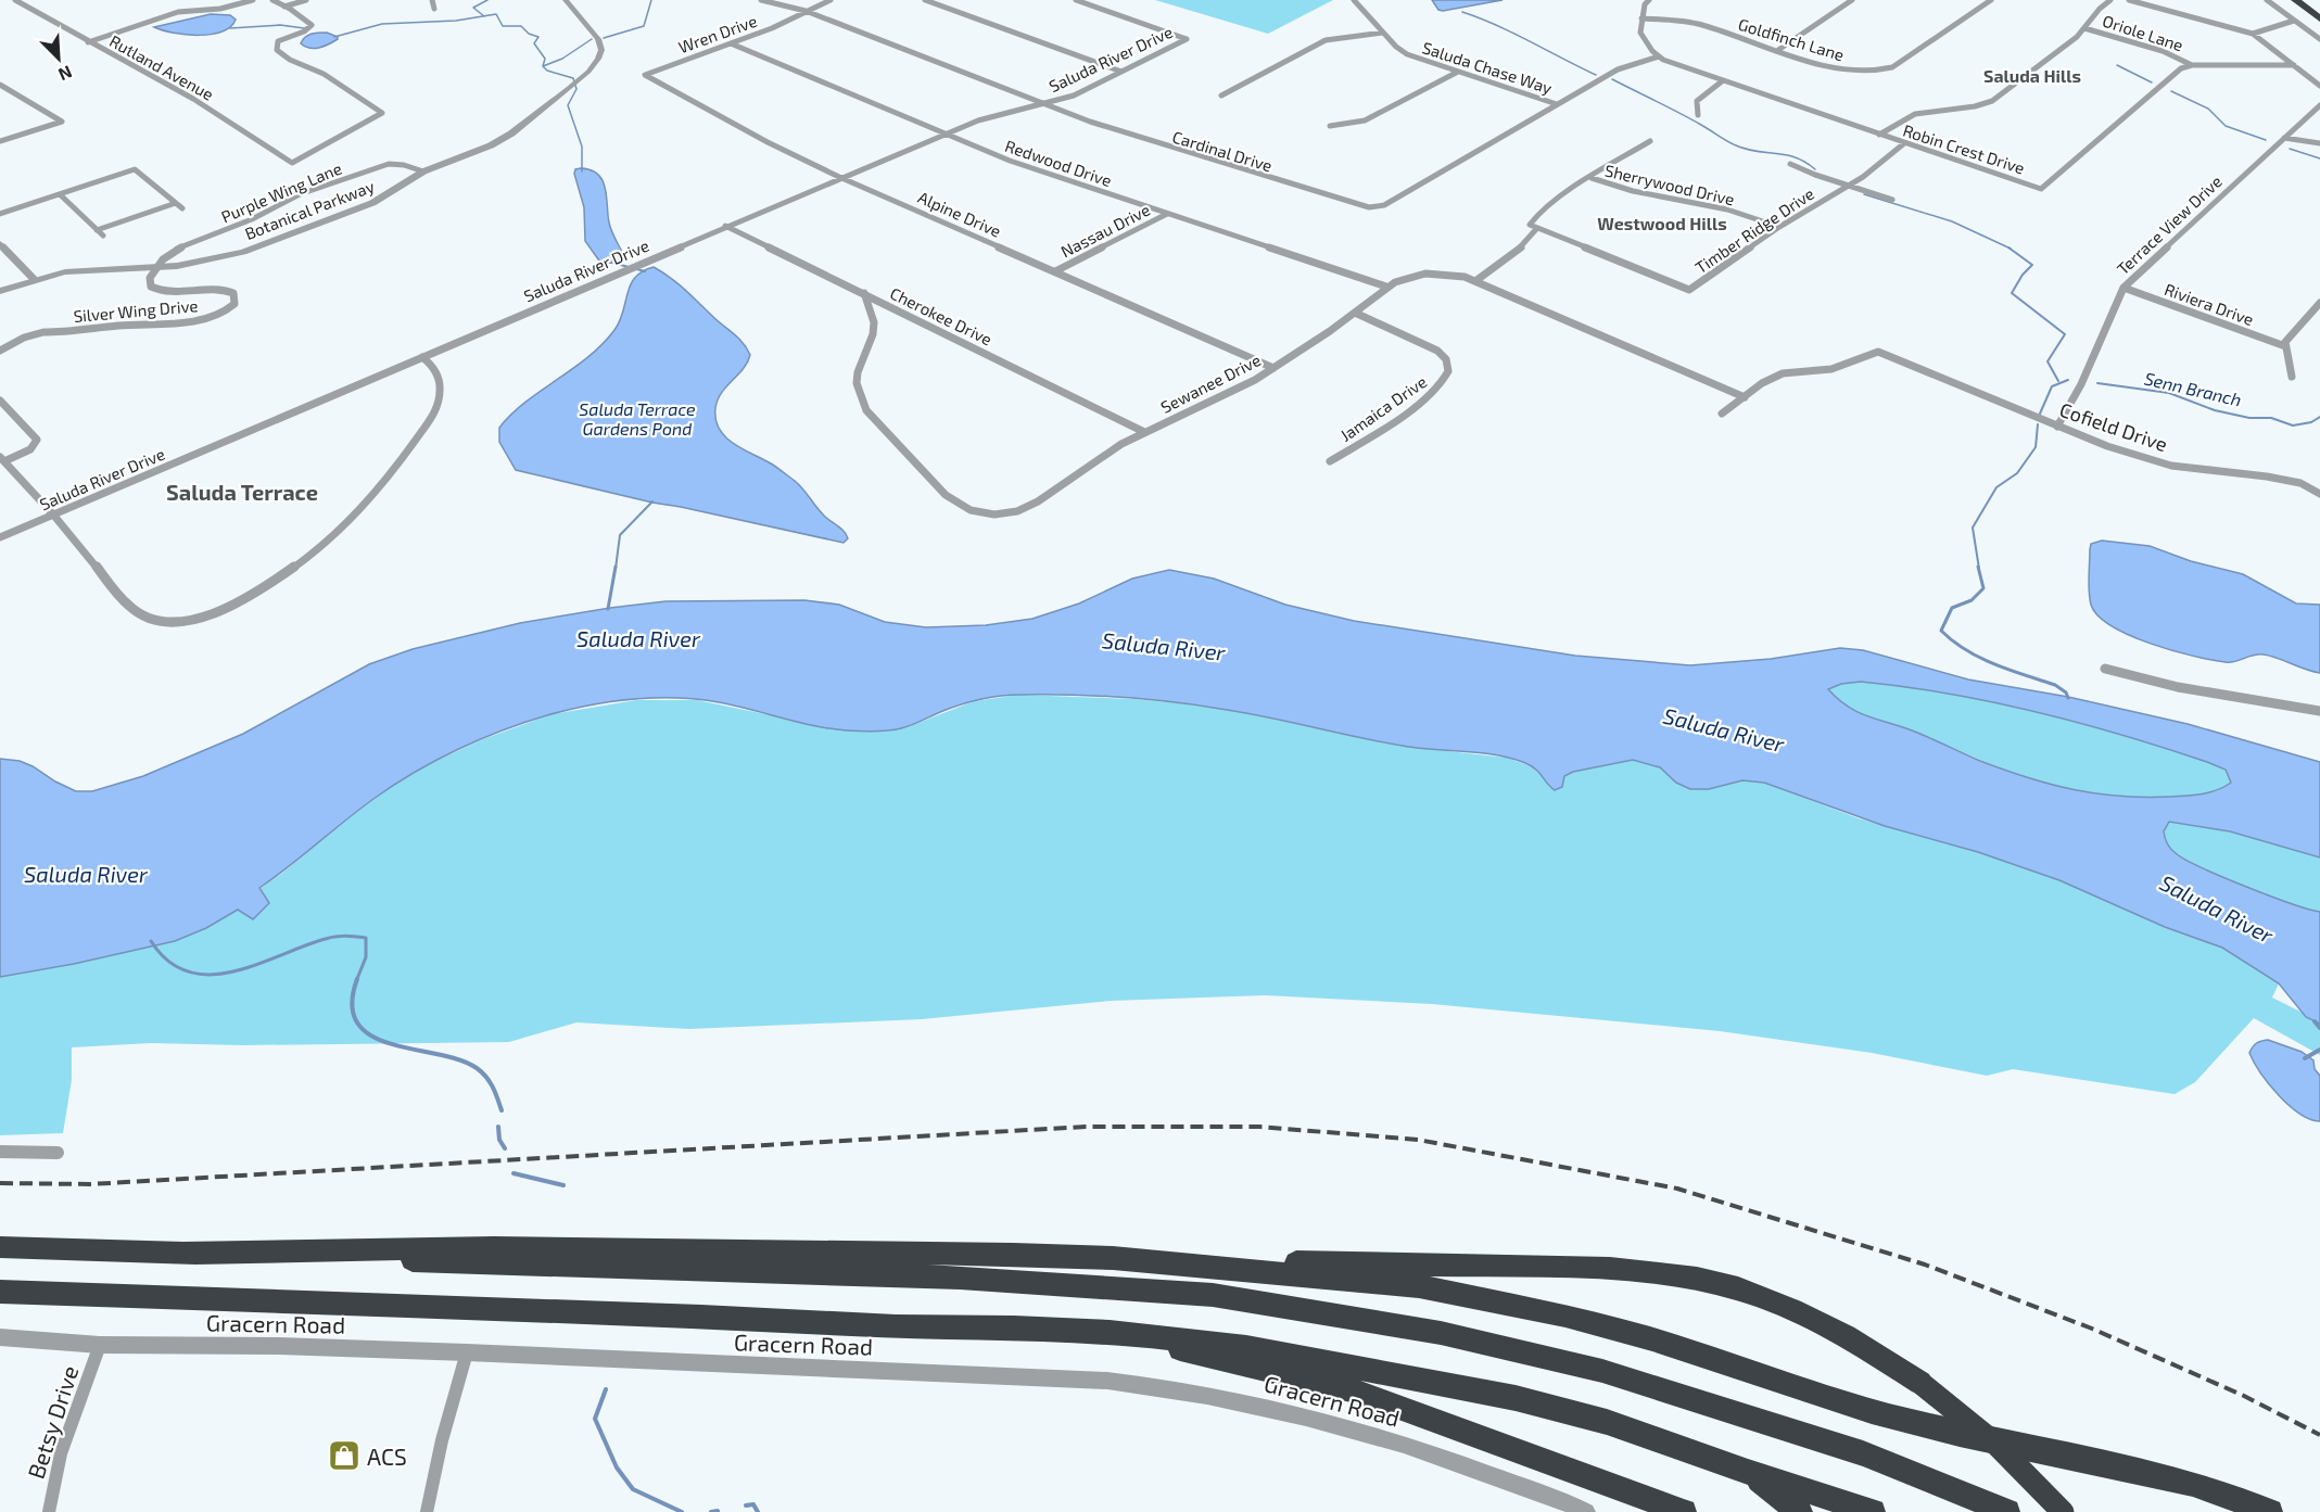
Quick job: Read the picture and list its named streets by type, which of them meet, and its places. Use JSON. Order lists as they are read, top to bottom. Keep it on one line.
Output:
{"streets":{"street":["Oriole Lane","Wren Drive","Goldfinch Lane","Saluda River Drive","Rutland Avenue","Saluda Chase Way","Robin Crest Drive","Cardinal Drive","Redwood Drive","Sherrywood Drive","Purple Wing Lane","Botanical Parkway","Alpine Drive","Terrace View Drive","Nassau Drive","Timber Ridge Drive","Riviera Drive","Silver Wing Drive","Cherokee Drive","Sewanee Drive","Jamaica Drive","Cofield Drive","Gracern Road","Betsy Drive"]},"crossings":[["Oriole Lane","Robin Crest Drive"],["Wren Drive","Cardinal Drive"],["Wren Drive","Redwood Drive"],["Wren Drive","Alpine Drive"],["Goldfinch Lane","Robin Crest Drive"],["Saluda River Drive","Cardinal Drive"],["Saluda River Drive","Redwood Drive"],["Saluda River Drive","Alpine Drive"],["Saluda River Drive","Cherokee Drive"],["Saluda Chase Way","Cardinal Drive"],["Robin Crest Drive","Cardinal Drive"],["Robin Crest Drive","Timber Ridge Drive"],["Redwood Drive","Nassau Drive"],["Redwood Drive","Sewanee Drive"],["Sherrywood Drive","Timber Ridge Drive"],["Purple Wing Lane","Botanical Parkway"],["Purple Wing Lane","Silver Wing Drive"],["Botanical Parkway","Silver Wing Drive"],["Alpine Drive","Nassau Drive"],["Alpine Drive","Sewanee Drive"],["Terrace View Drive","Riviera Drive"],["Terrace View Drive","Cofield Drive"],["Cherokee Drive","Sewanee Drive"],["Sewanee Drive","Jamaica Drive"],["Sewanee Drive","Cofield Drive"],["Gracern Road","Betsy Drive"]],"districts":["Saluda Hills","Westwood Hills","Saluda Terrace"],"water":["Senn Branch","Saluda Terrace Gardens Pond","Saluda River"],"places":{"shop":["ACS"]},"north":"bottom right"}
